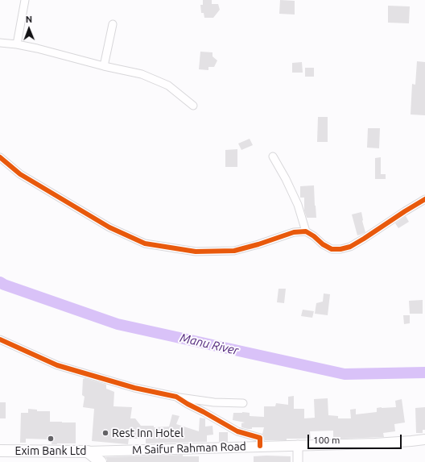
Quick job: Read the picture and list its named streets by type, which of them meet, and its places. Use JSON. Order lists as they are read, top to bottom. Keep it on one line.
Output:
{"streets":{"main road":["M Saifur Rahman Road"]},"water":["Manu River"],"places":["Rest Inn Hotel","Exim Bank Ltd"],"scale_bar":"100 m","north":"top"}
